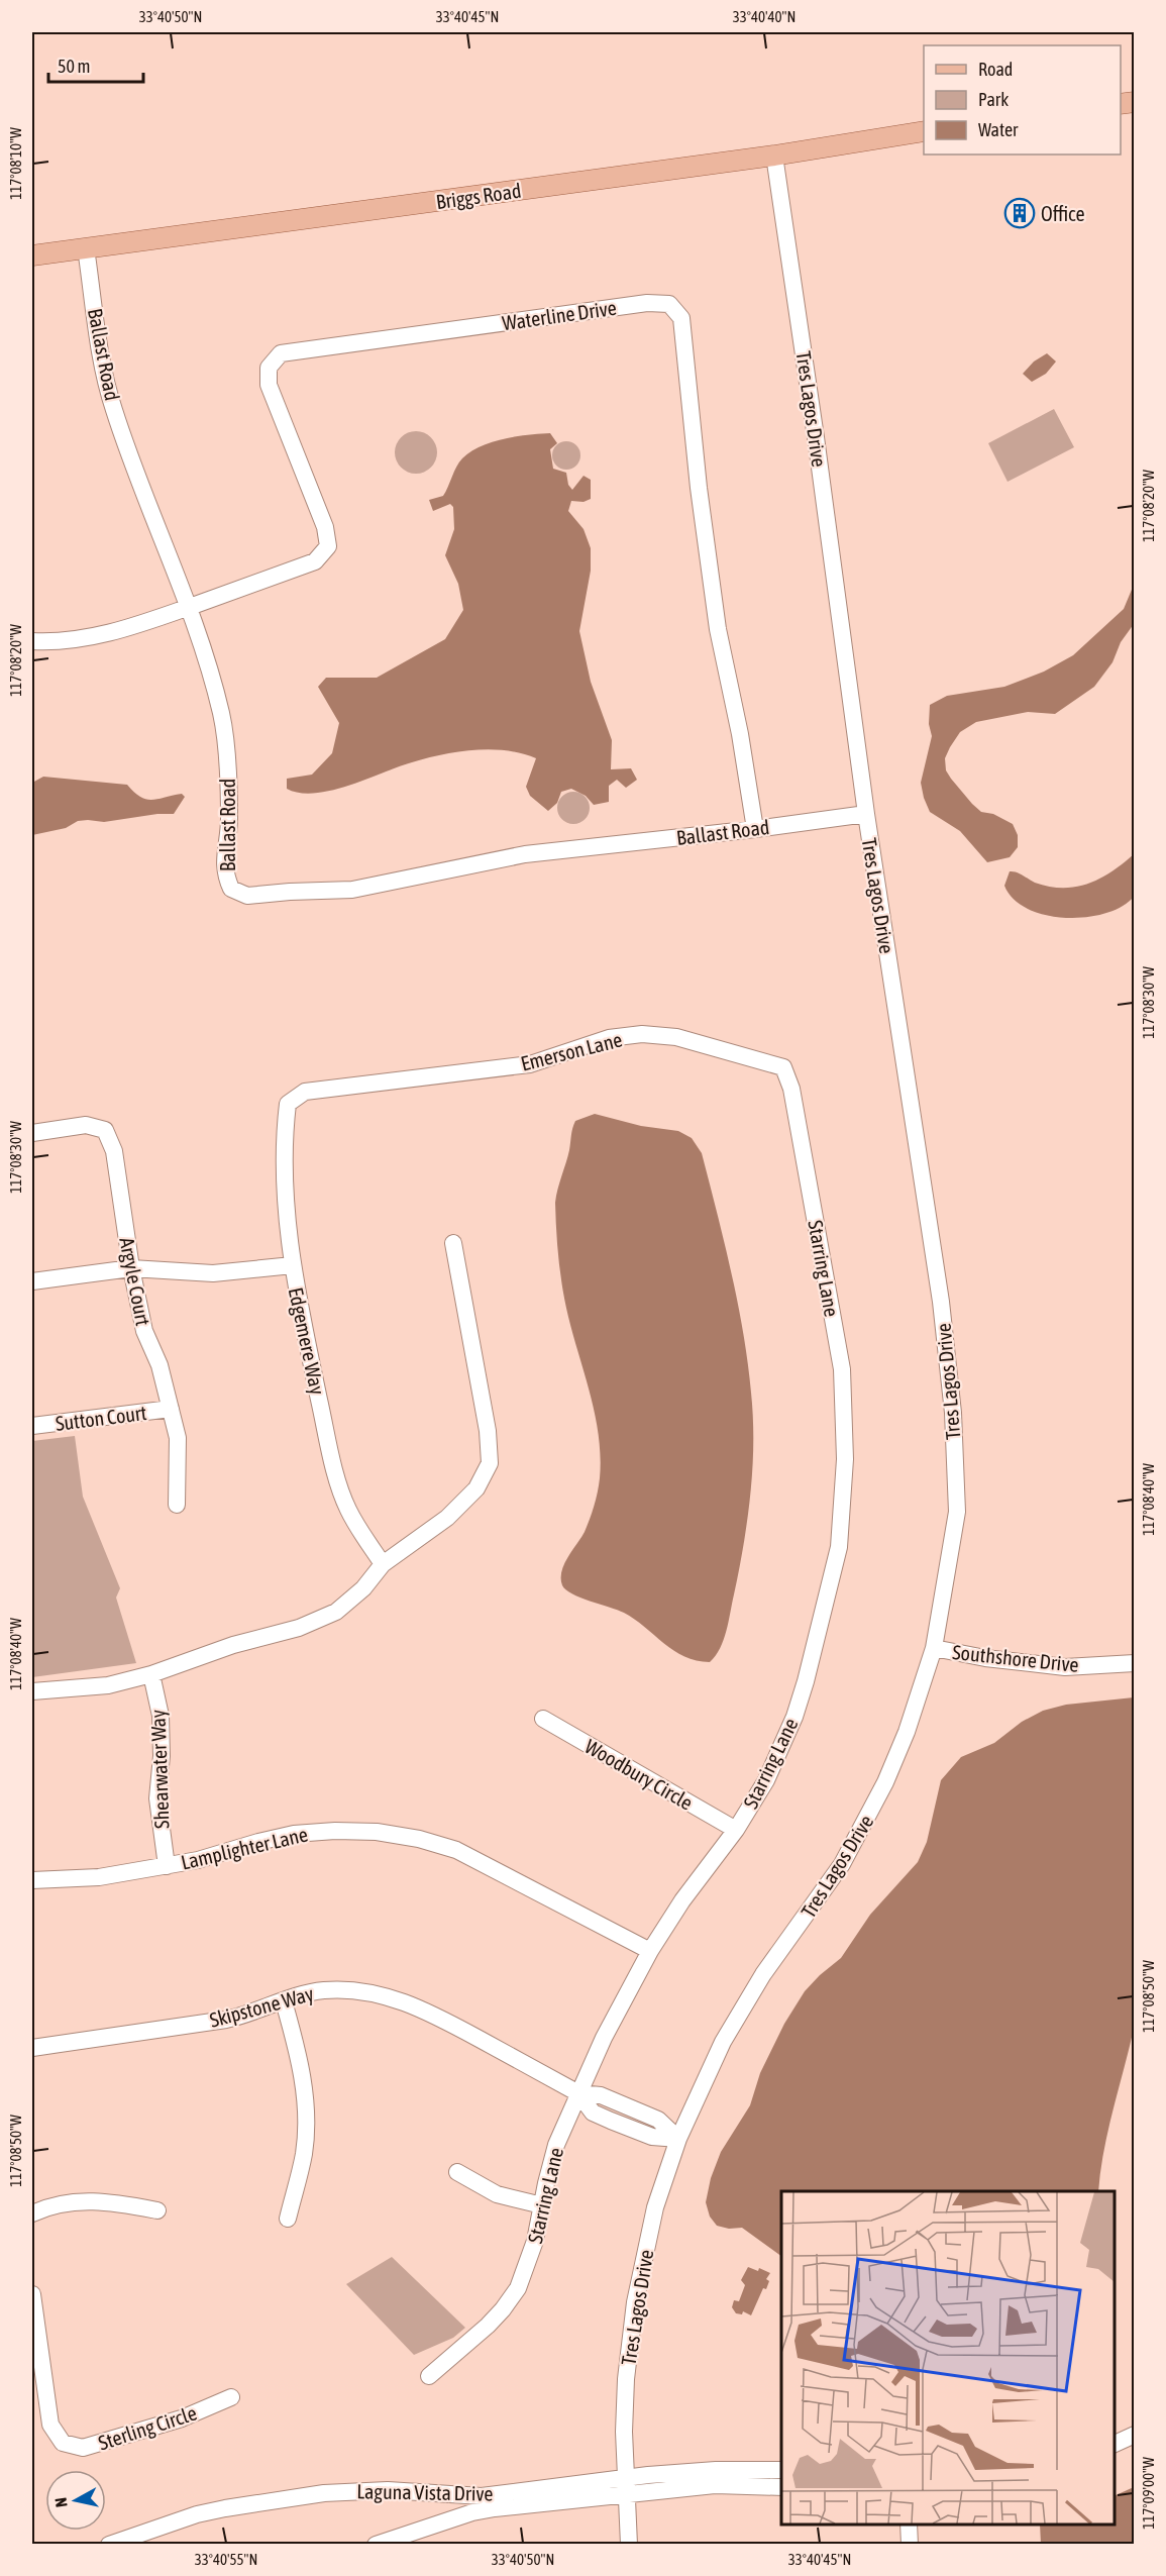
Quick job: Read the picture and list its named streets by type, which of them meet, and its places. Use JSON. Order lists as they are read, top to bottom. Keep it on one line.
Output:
{"streets":{"main road":["Briggs Road"],"street":["Waterline Drive","Ballast Road","Tres Lagos Drive","Emerson Lane","Starring Lane","Argyle Court","Edgemere Way","Sutton Court","Southshore Drive","Shearwater Way","Woodbury Circle","Lamplighter Lane","Skipstone Way","Sterling Circle","Laguna Vista Drive"]},"crossings":[["Briggs Road","Ballast Road"],["Briggs Road","Tres Lagos Drive"],["Waterline Drive","Ballast Road"],["Ballast Road","Tres Lagos Drive"],["Tres Lagos Drive","Southshore Drive"],["Tres Lagos Drive","Skipstone Way"],["Tres Lagos Drive","Laguna Vista Drive"],["Emerson Lane","Starring Lane"],["Emerson Lane","Edgemere Way"],["Starring Lane","Woodbury Circle"],["Starring Lane","Lamplighter Lane"],["Starring Lane","Skipstone Way"],["Argyle Court","Sutton Court"],["Shearwater Way","Lamplighter Lane"]],"places":{"building":["Office"]},"legend":["Road","Park","Water"],"scale_bar":"50 m","north":"left","coordinates":["33°40'50\"N","33°40'45\"N","33°40'40\"N","117°08'10\"W","117°08'20\"W","117°08'30\"W","117°08'40\"W","117°08'50\"W","117°09'00\"W","33°40'55\"N"]}
